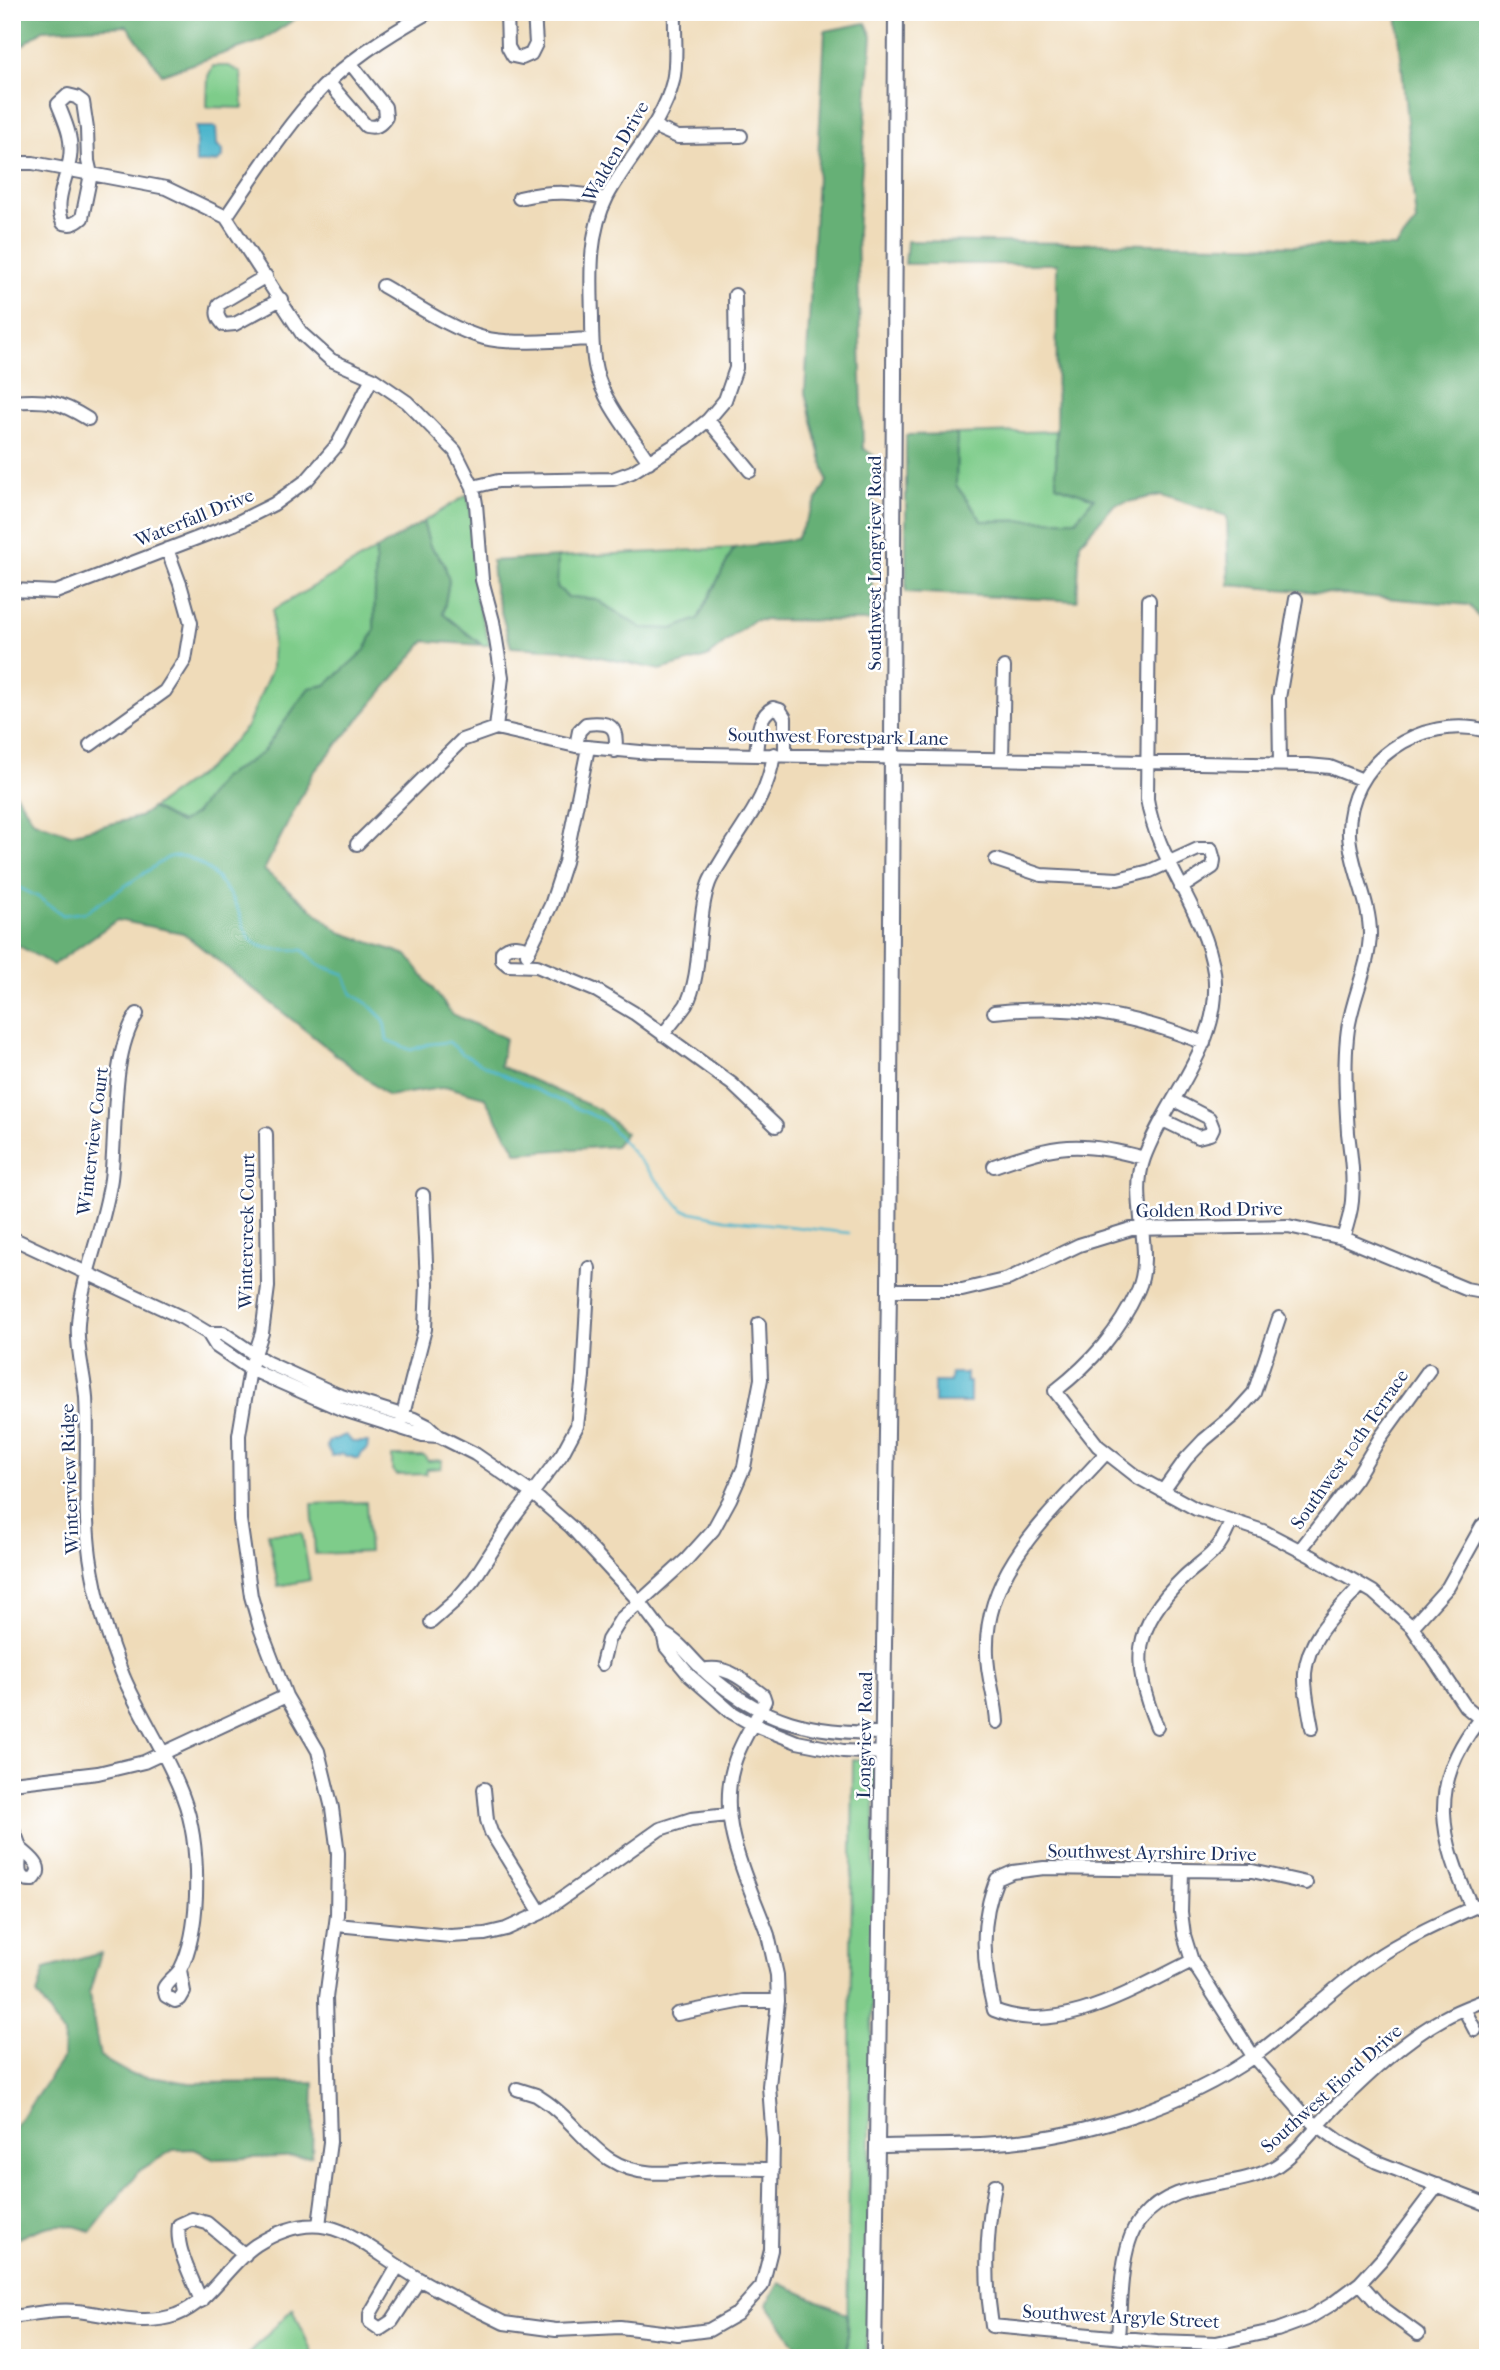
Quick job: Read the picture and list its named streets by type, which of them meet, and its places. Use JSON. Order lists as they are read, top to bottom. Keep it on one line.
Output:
{"streets":{"street":["Walden Drive","Waterfall Drive","Southwest Longview Road","Southwest Forestpark Lane","Winterview Court","Golden Rod Drive","Wintercreek Court","Southwest 10th Terrace","Winterview Ridge","Longview Road","Southwest Ayrshire Drive","Southwest Fiord Drive","Southwest Argyle Street"]},"crossings":[["Southwest Longview Road","Southwest Forestpark Lane"],["Southwest Longview Road","Longview Road"],["Winterview Court","Winterview Ridge"],["Golden Rod Drive","Longview Road"],["Southwest Fiord Drive","Southwest Argyle Street"]]}
